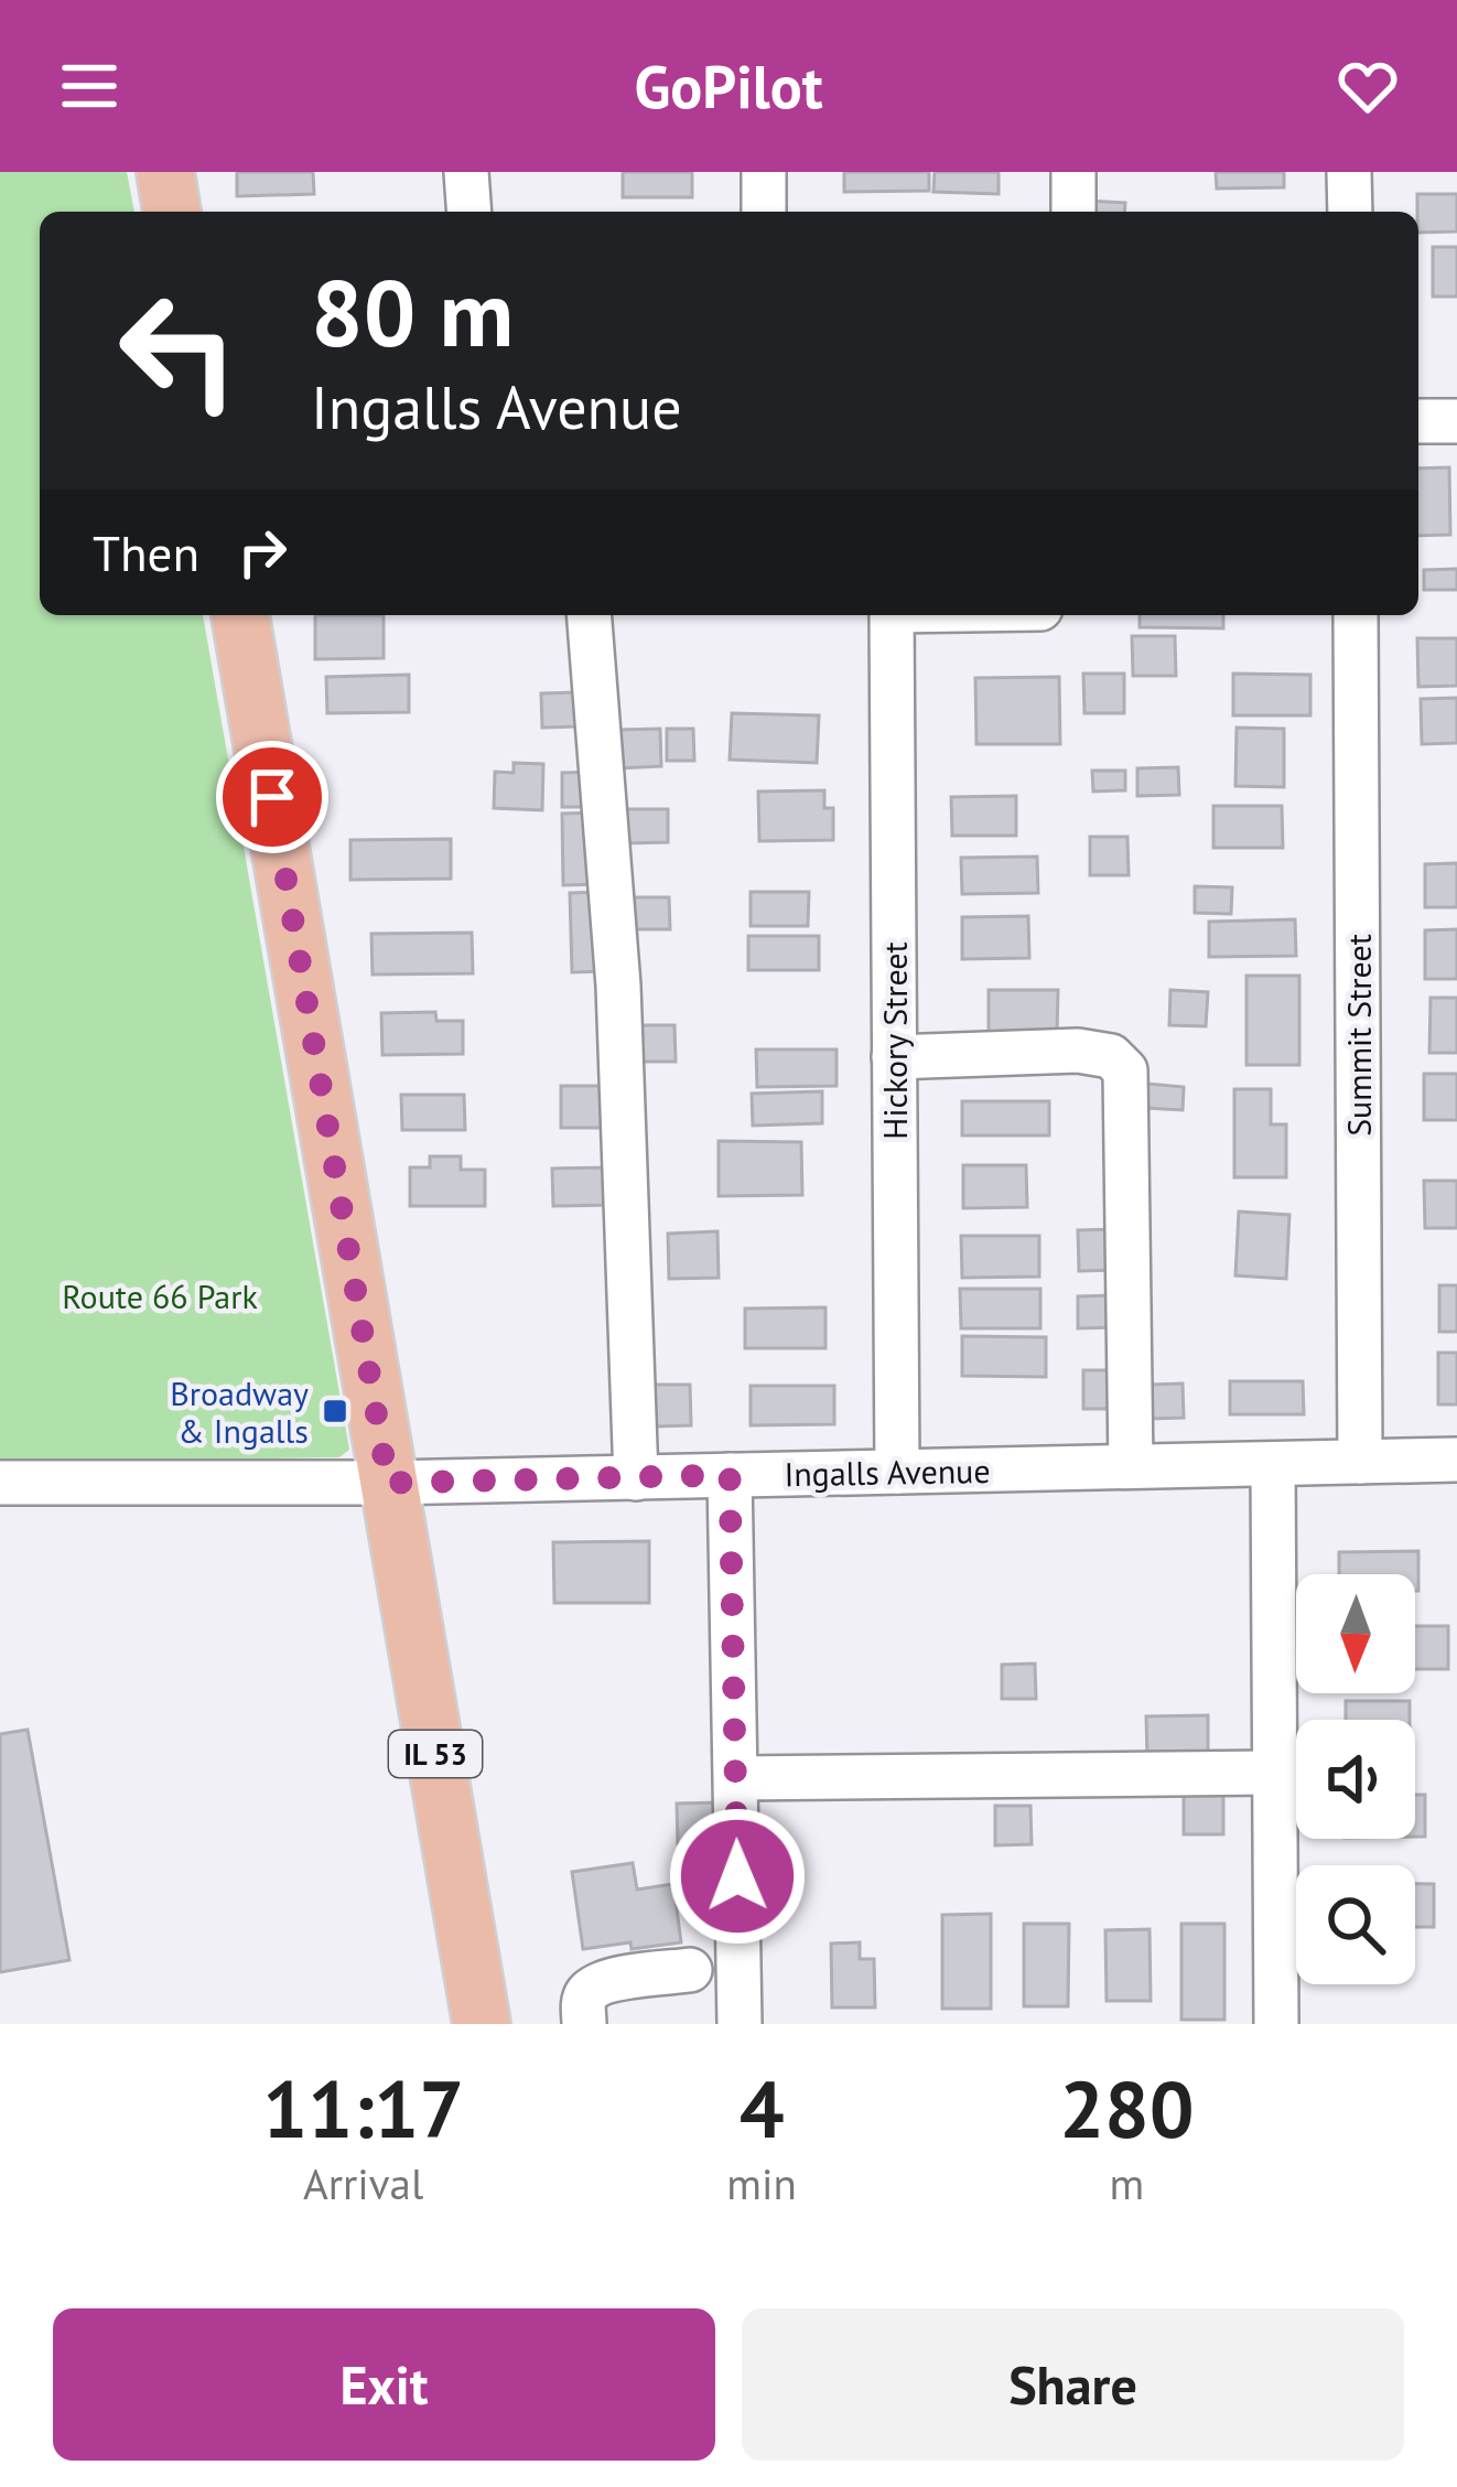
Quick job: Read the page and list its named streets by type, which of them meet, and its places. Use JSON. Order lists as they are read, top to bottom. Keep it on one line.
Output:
{"streets":{"main road":["IL 53"],"street":["Summit Street","Hickory Street","Ingalls Avenue"]},"crossings":[["Summit Street","Ingalls Avenue"],["Hickory Street","Ingalls Avenue"],["Ingalls Avenue","IL 53"]],"parks":["Route 66 Park"],"places":{"transit":["Broadway & Ingalls"]},"north":"bottom","page":{"header":"GoPilot","turn":["80 m","Ingalls Avenue"],"then":"Then","eta":["11:17","Arrival","4","min","280","m"],"buttons":["Exit","Share"]}}
